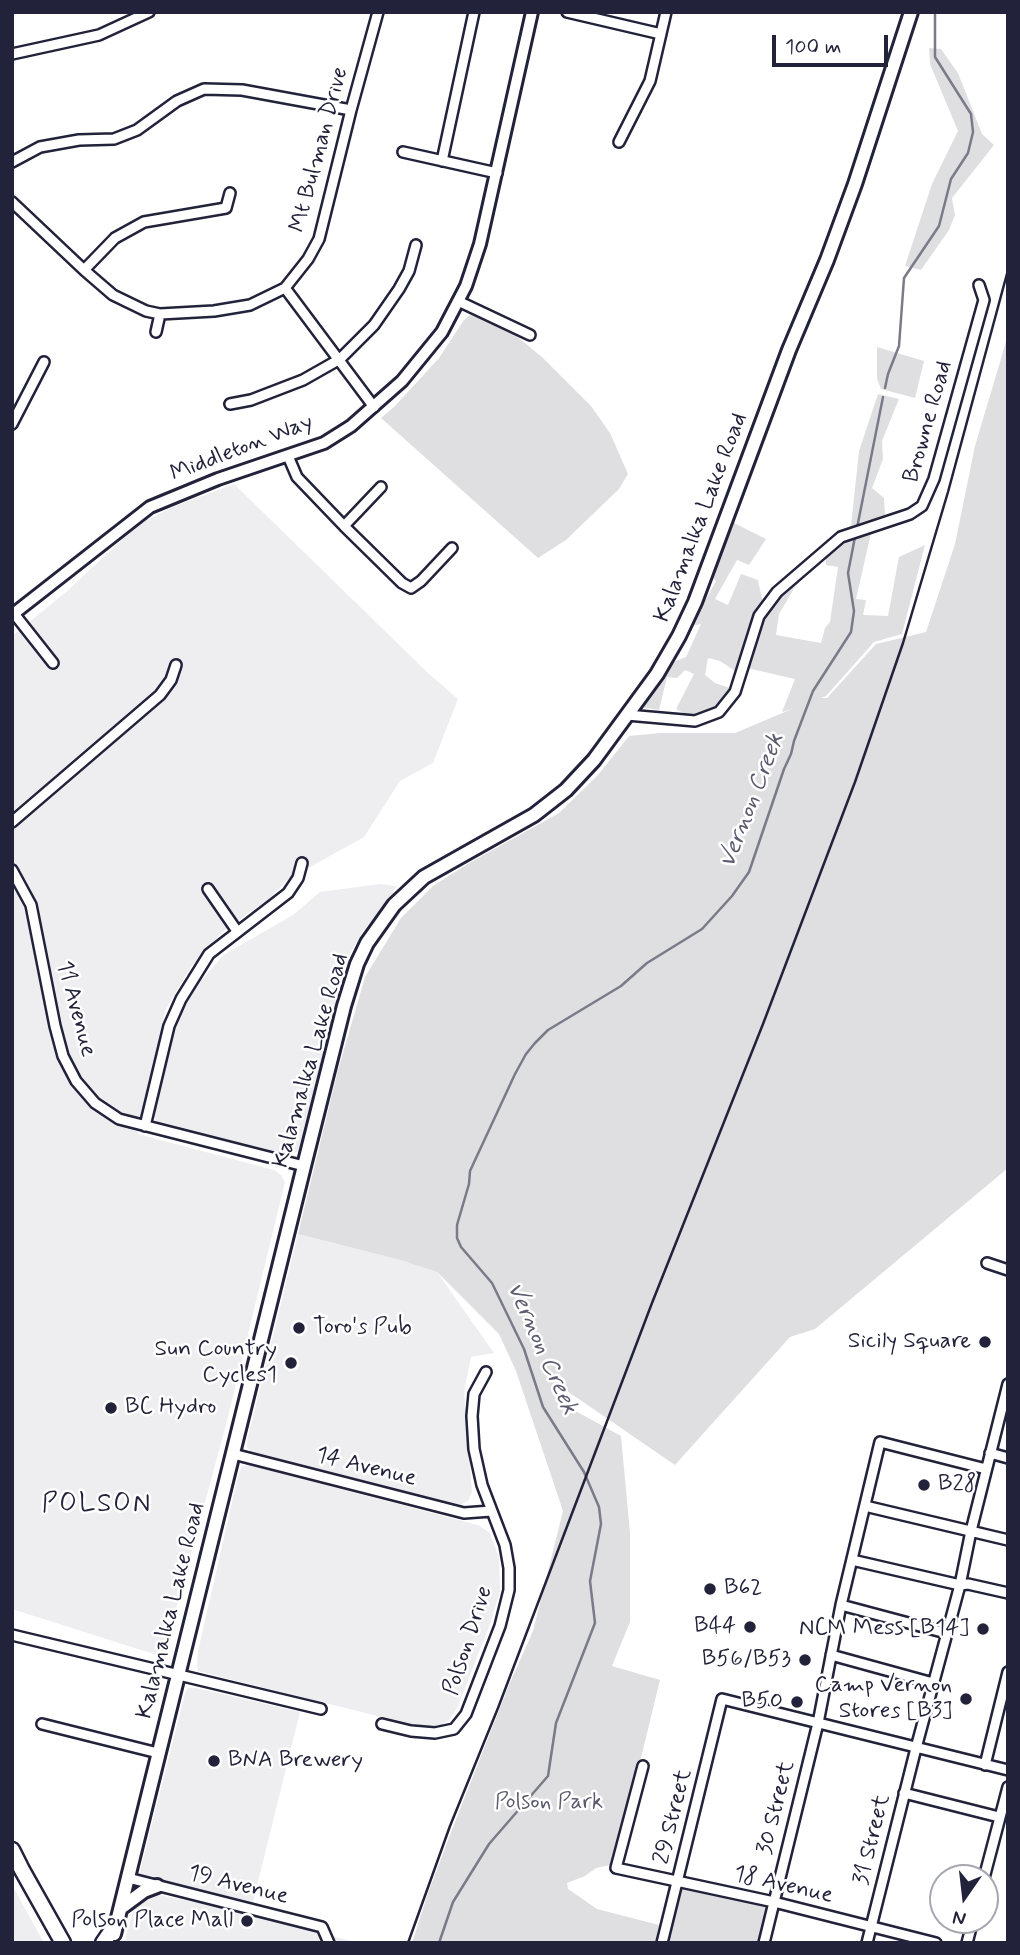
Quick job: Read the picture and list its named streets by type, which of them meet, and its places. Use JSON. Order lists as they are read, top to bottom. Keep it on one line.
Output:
{"streets":{"main road":["Kalamalka Lake Road"],"street":["Mt Bulman Drive","Browne Road","Middleton Way","11 Avenue","14 Avenue","Polson Drive","30 Street","29 Street","31 Street","19 Avenue","18 Avenue"]},"crossings":[["Browne Road","Kalamalka Lake Road"],["Kalamalka Lake Road","11 Avenue"],["Kalamalka Lake Road","14 Avenue"],["Kalamalka Lake Road","19 Avenue"],["14 Avenue","Polson Drive"],["30 Street","29 Street"],["30 Street","31 Street"],["30 Street","18 Avenue"],["29 Street","18 Avenue"],["31 Street","18 Avenue"]],"districts":["POLSON"],"water":["Vernon Creek"],"parks":["Polson Park"],"places":["Toro's Pub","Sicily Square","Sun Country Cycles1","BC Hydro","B28","B62","B44","NCM Mess [B14]","B56/B53","Camp Vernon Stores [B3]","B50","BNA Brewery","Polson Place Mall"],"scale_bar":"100 m","north":"bottom"}
